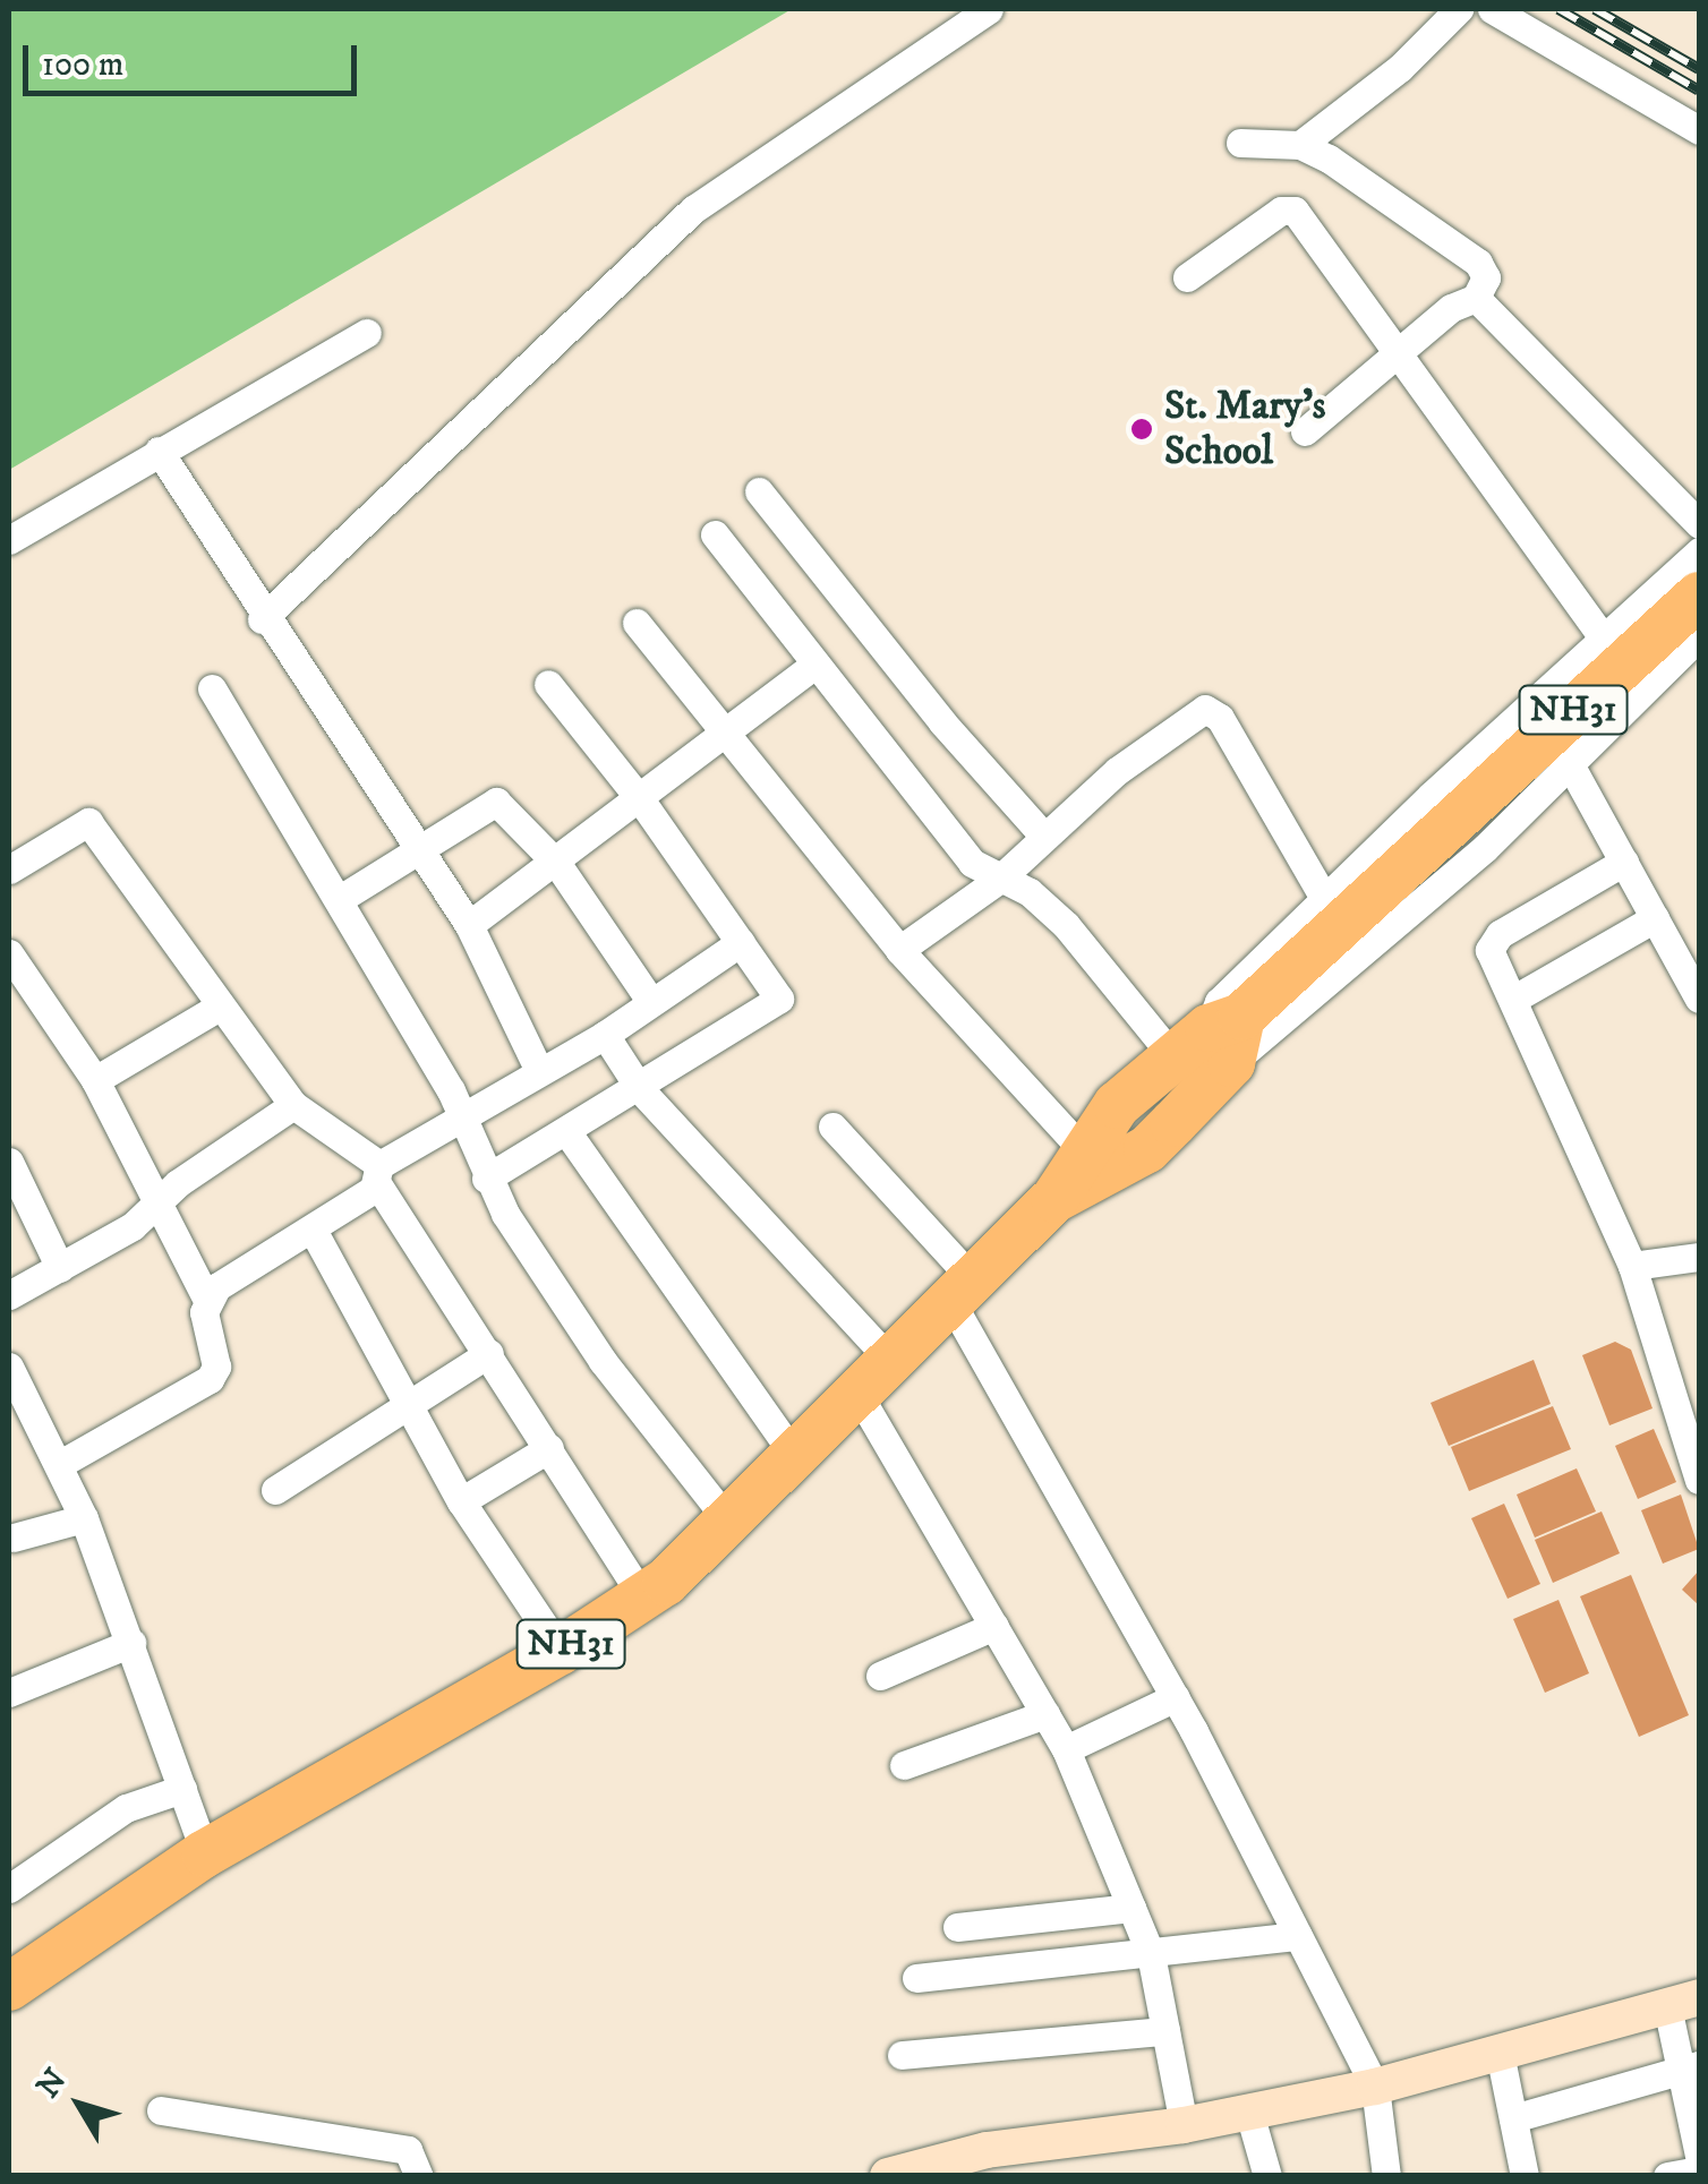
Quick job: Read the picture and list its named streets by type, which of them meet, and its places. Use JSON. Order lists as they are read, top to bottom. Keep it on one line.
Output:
{"streets":{"highway":["NH31"]},"places":["St. Mary's School"],"scale_bar":"100 m","north":"top left"}
